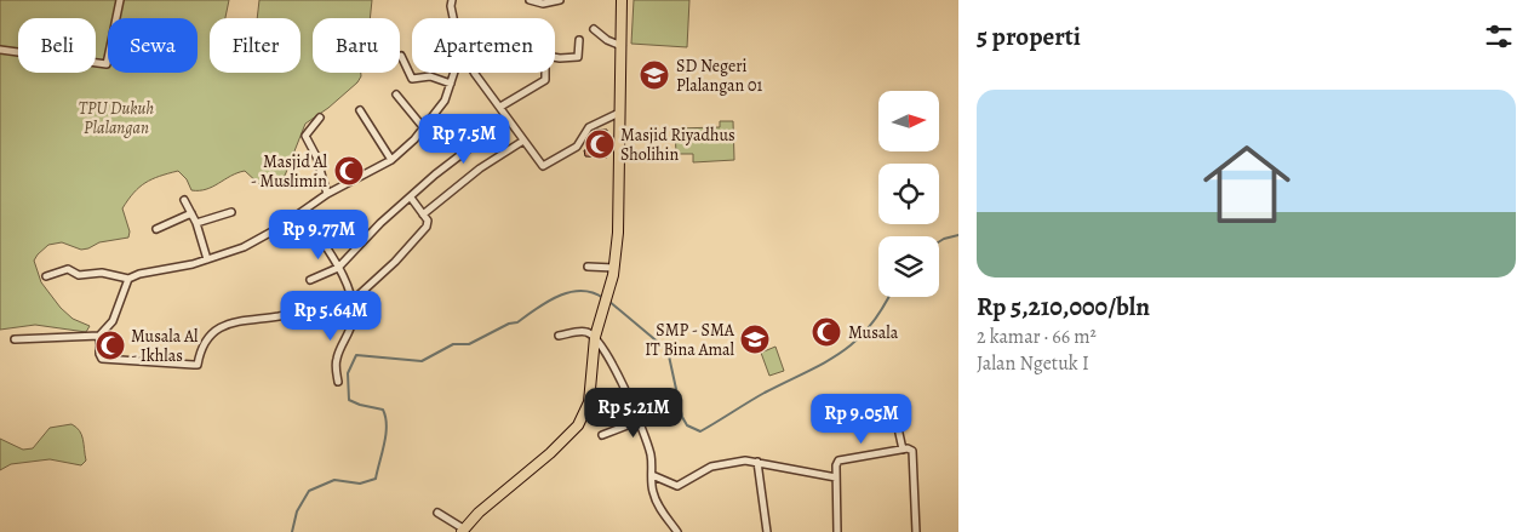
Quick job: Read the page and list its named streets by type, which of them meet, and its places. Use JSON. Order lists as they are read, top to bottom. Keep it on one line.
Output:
{"parks":["TPU Dukuh Plalangan"],"places":{"school or university":["SD Negeri Plalangan 01","SMP - SMA IT Bina Amal"],"mosque":["Masjid Riyadhus Sholihin","Masjid Al - Muslimin","Musala","Musala Al - Ikhlas"]},"north":"right","page":{"heading":"5 properti","chip":["Beli","Sewa","Filter","Baru","Apartemen"],"list":[{"name":"Rp 5,210,000/bln","note":"2 kamar · 66 m² · Jalan Ngetuk I"}],"price":["Rp 7.5M","Rp 9.77M","Rp 5.64M","Rp 5.21M","Rp 9.05M"]}}
